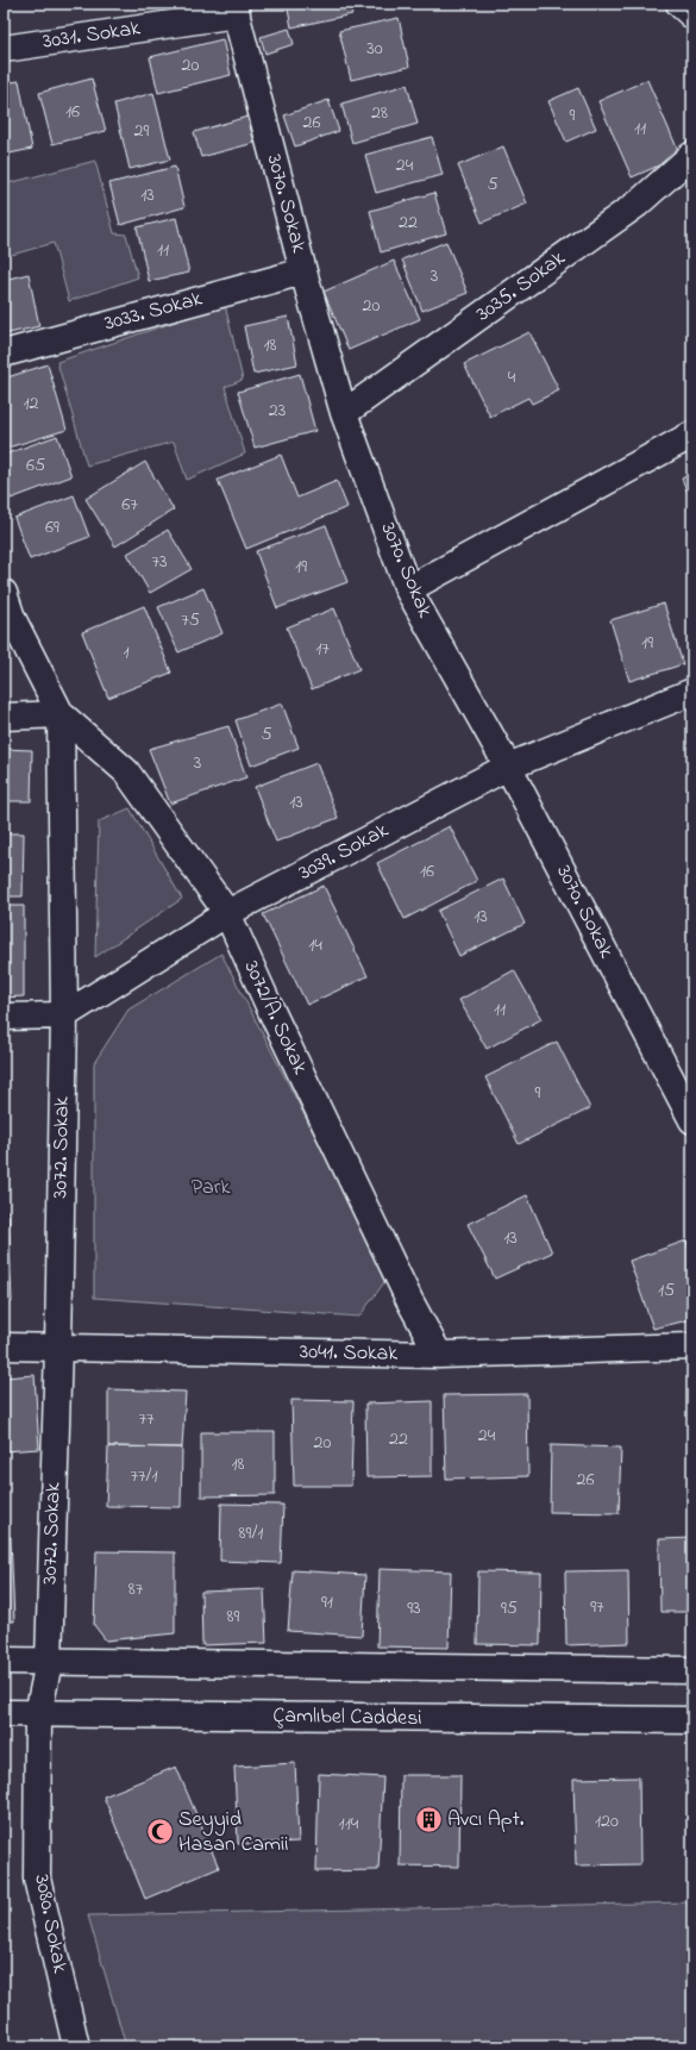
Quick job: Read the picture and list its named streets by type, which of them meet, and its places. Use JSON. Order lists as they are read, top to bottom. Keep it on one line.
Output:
{"streets":{"street":["3031. Sokak","3070. Sokak","3035. Sokak","3033. Sokak","3039. Sokak","3072/A. Sokak","3072. Sokak","3041. Sokak","Çamlıbel Caddesi","3080. Sokak"]},"crossings":[["3031. Sokak","3070. Sokak"],["3070. Sokak","3035. Sokak"],["3070. Sokak","3033. Sokak"],["3070. Sokak","3039. Sokak"],["3039. Sokak","3072/A. Sokak"],["3039. Sokak","3072. Sokak"],["3072/A. Sokak","3072. Sokak"],["3072/A. Sokak","3041. Sokak"],["3072. Sokak","3041. Sokak"],["3072. Sokak","Çamlıbel Caddesi"],["3072. Sokak","3080. Sokak"],["Çamlıbel Caddesi","3080. Sokak"]],"parks":["Park"],"places":{"building":["Avcı Apt."],"mosque":["Seyyid Hasan Camii"]},"house_numbers":["30","20","16","28","9","26","11","29","24","5","13","22","11","3","20","18","4","12","23","65","67","69","73","19","75","19","17","1","5","3","13","16","13","14","11","9","13","15","77","24","22","20","18","77/1","26","89/1","87","91","97","93","95","89","120","114"]}
